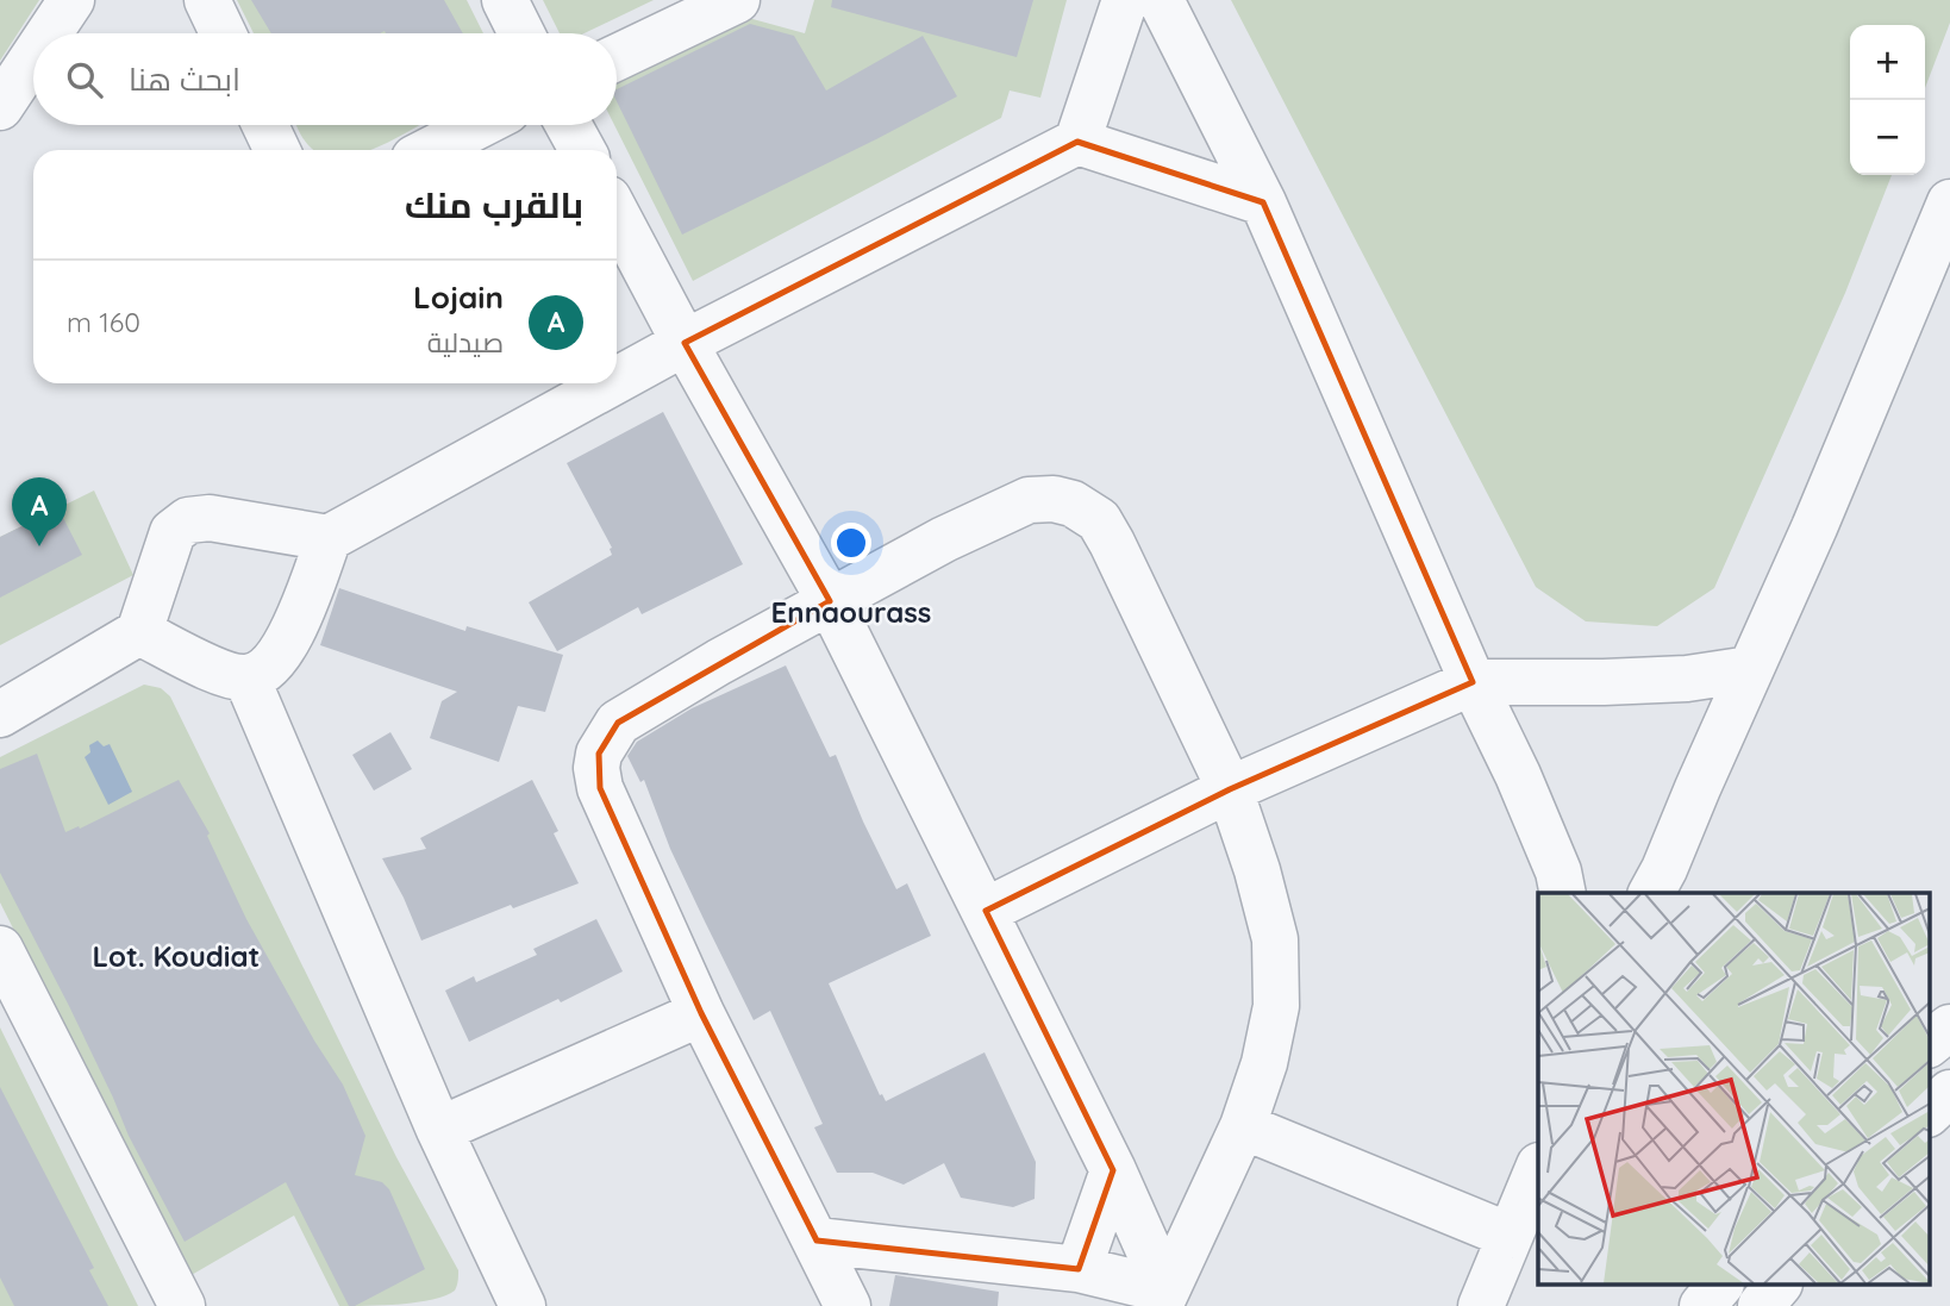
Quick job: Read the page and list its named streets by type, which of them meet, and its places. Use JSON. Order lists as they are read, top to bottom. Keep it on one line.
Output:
{"districts":["Ennaourass","Lot. Koudiat"],"page":{"map_buttons":["+","−"],"search":"ابحث هنا","heading":"بالقرب منك","list":[{"mark":"A","name":"Lojain","note":"صيدلية","value":"160 m"}],"pins":"A"}}
